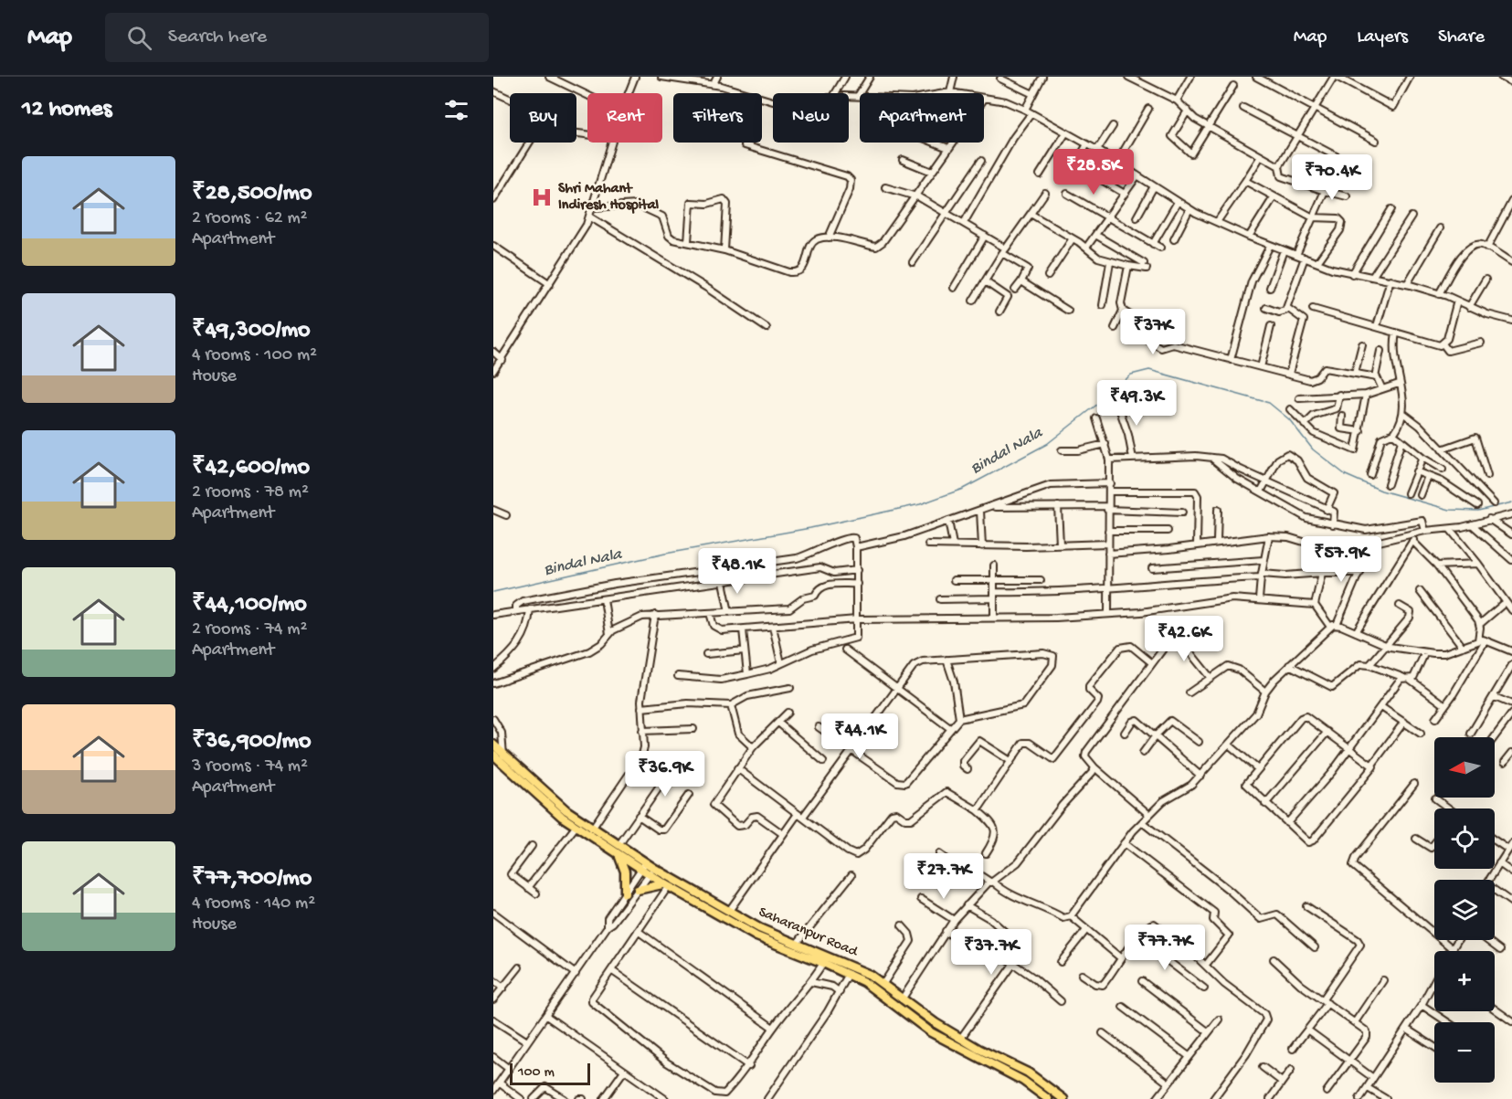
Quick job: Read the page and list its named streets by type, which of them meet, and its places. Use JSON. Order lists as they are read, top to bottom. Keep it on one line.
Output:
{"streets":{"main road":["Saharanpur Road"]},"water":["Bindal Nala"],"places":{"hospital":["Shri Mahant Indiresh Hospital"]},"scale_bar":"100 m","north":"left","page":{"header":"Map","search":"Search here","nav":["Map","Layers","Share"],"heading":"12 homes","chip":["Buy","Rent","Filters","New","Apartment"],"list":[{"name":"₹28,500/mo","note":"2 rooms · 62 m² · Apartment"},{"name":"₹49,300/mo","note":"4 rooms · 100 m² · House"},{"name":"₹42,600/mo","note":"2 rooms · 78 m² · Apartment"},{"name":"₹44,100/mo","note":"2 rooms · 74 m² · Apartment"},{"name":"₹36,900/mo","note":"3 rooms · 74 m² · Apartment"},{"name":"₹77,700/mo","note":"4 rooms · 140 m² · House"}],"price":["₹28.5K","₹70.4K","₹37K","₹49.3K","₹57.9K","₹48.1K","₹42.6K","₹44.1K","₹36.9K","₹27.7K","₹77.7K","₹37.7K"],"map_buttons":["+","−"],"scale":"100 m"}}
